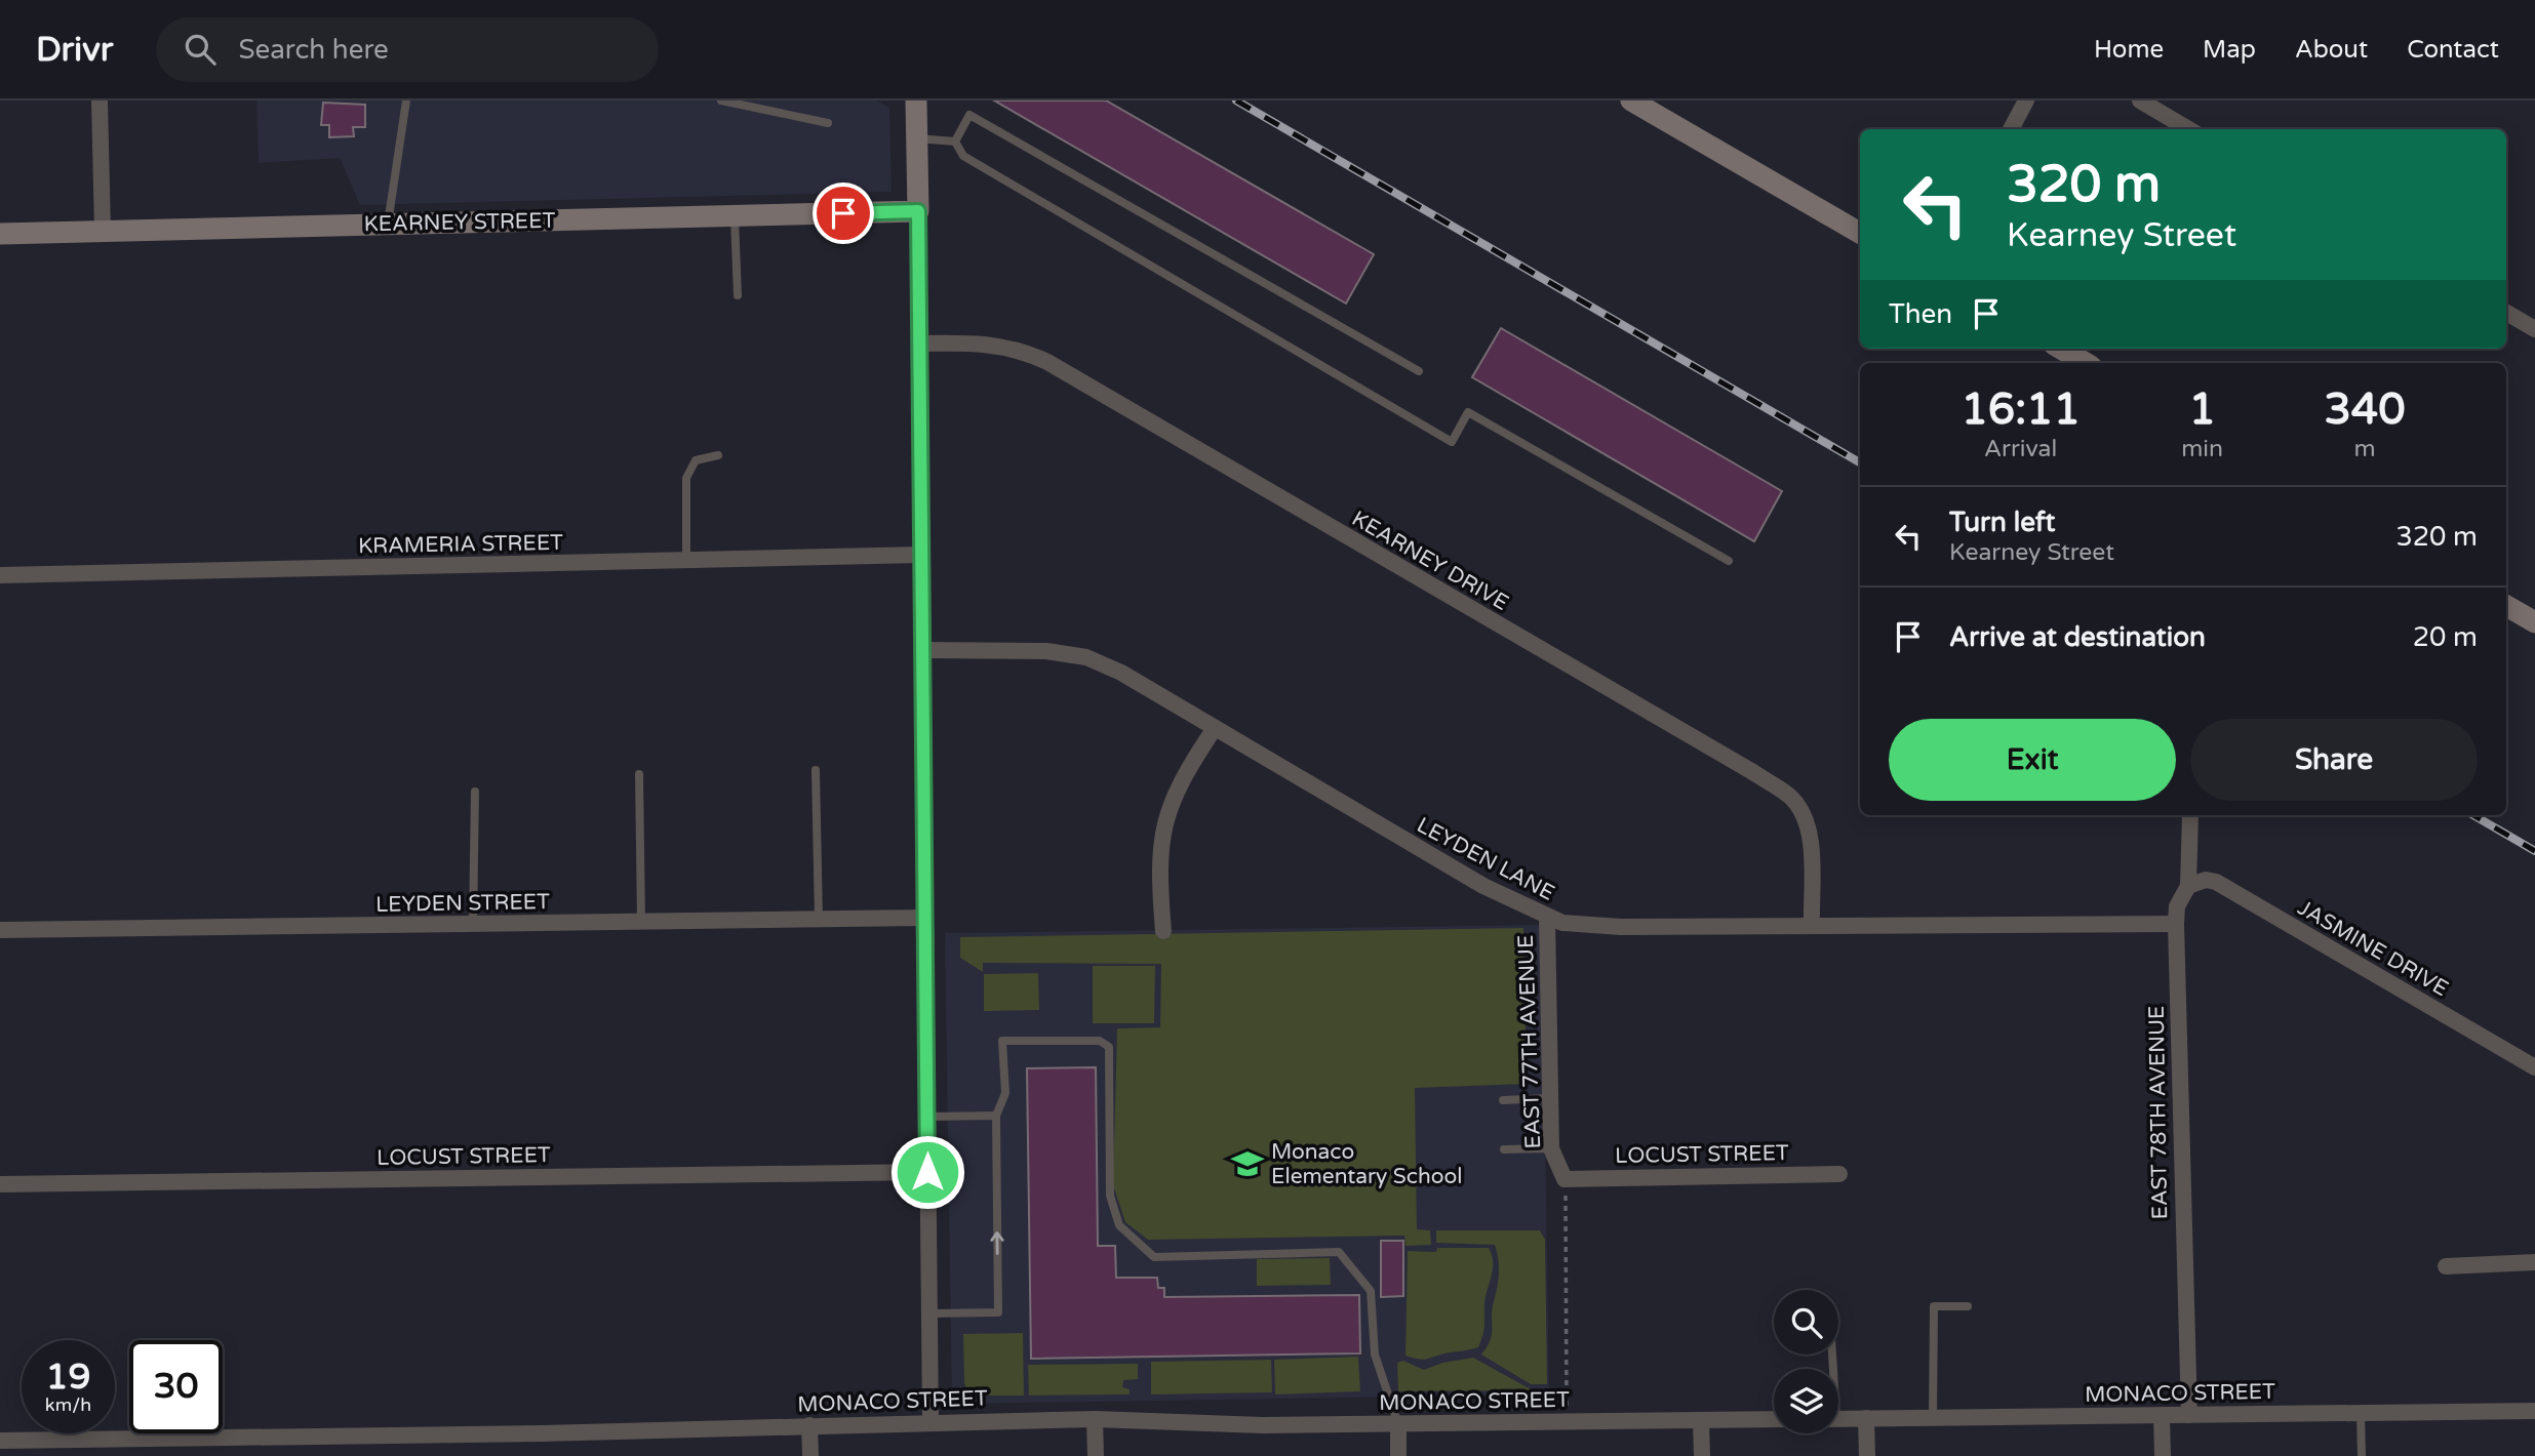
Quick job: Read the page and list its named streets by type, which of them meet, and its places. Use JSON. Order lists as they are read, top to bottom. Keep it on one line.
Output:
{"streets":{"street":["KEARNEY STREET","KRAMERIA STREET","KEARNEY DRIVE","LEYDEN LANE","LEYDEN STREET","JASMINE DRIVE","EAST 77TH AVENUE","EAST 78TH AVENUE","LOCUST STREET","MONACO STREET"]},"crossings":[["KEARNEY DRIVE","LEYDEN LANE"],["LEYDEN LANE","EAST 77TH AVENUE"],["LEYDEN LANE","EAST 78TH AVENUE"],["JASMINE DRIVE","EAST 78TH AVENUE"],["EAST 77TH AVENUE","LOCUST STREET"],["EAST 78TH AVENUE","MONACO STREET"]],"places":{"school or university":["Monaco Elementary School"]},"page":{"header":"Drivr","search":"Search here","nav":["Home","Map","About","Contact"],"turn":["320 m","Kearney Street"],"then":"Then","eta":["16:11","Arrival","1","min","340","m"],"list":[{"name":"Turn left","note":"Kearney Street","value":"320 m"},{"name":"Arrive at destination","value":"20 m"}],"buttons":["Exit","Share"],"speed":"19 km/h","limit":"30"}}
